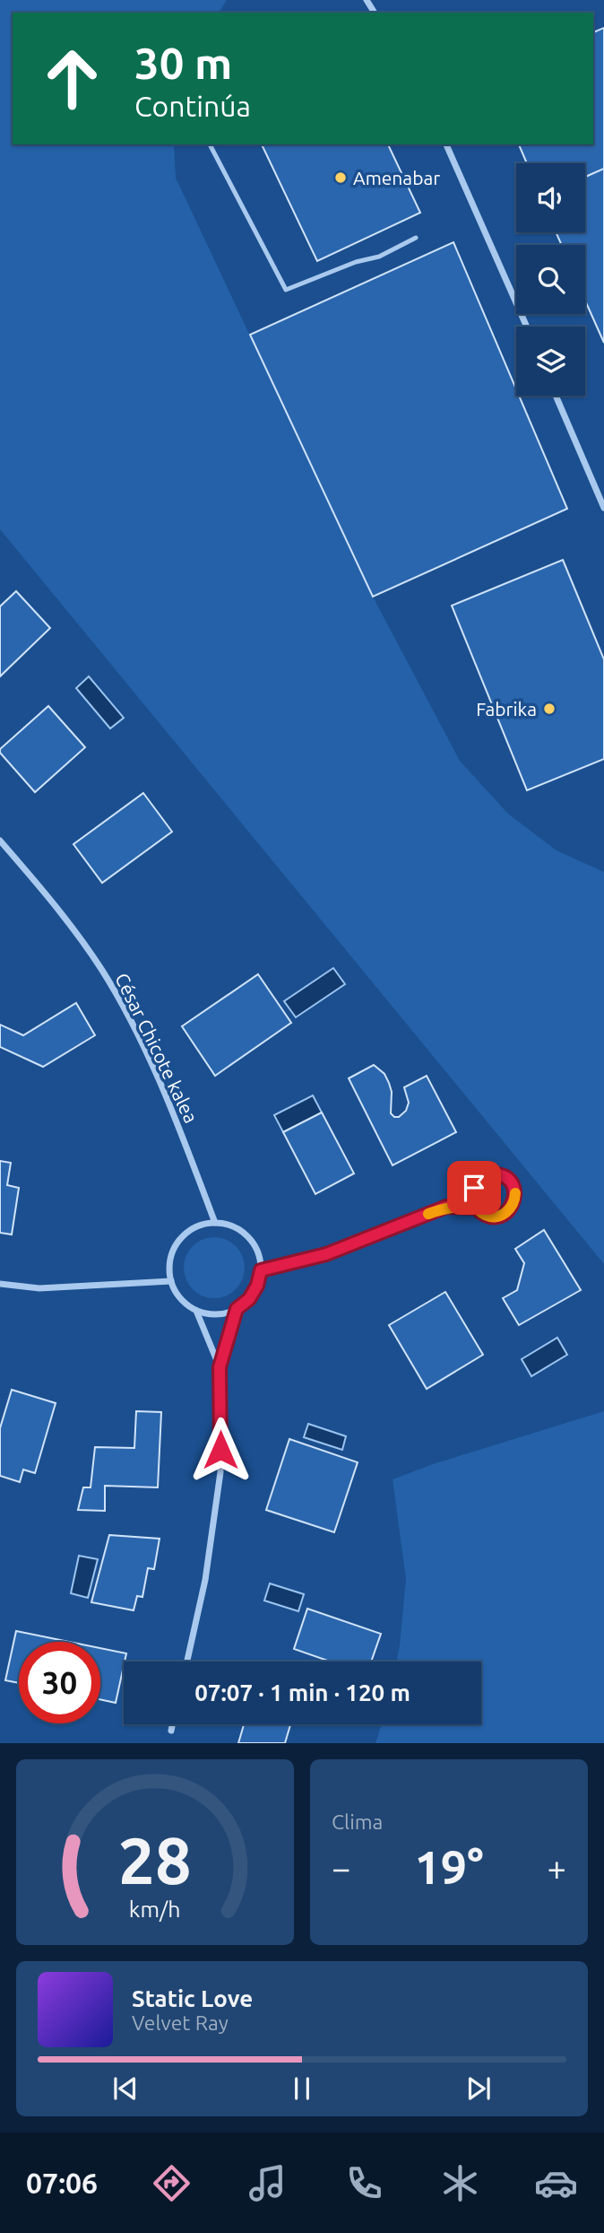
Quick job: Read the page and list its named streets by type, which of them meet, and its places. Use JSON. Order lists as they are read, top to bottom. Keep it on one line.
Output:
{"streets":{"street":["César Chicote kalea"]},"places":["Amenabar","Fabrika"],"page":{"turn":["30 m","Continúa"],"limit":"30","trip":"07:07 · 1 min · 120 m","tile":"Clima","heat":["−","19°","+"],"song":["Static Love","Velvet Ray"],"tabs":"07:06","gauge":["28","km/h"]}}
